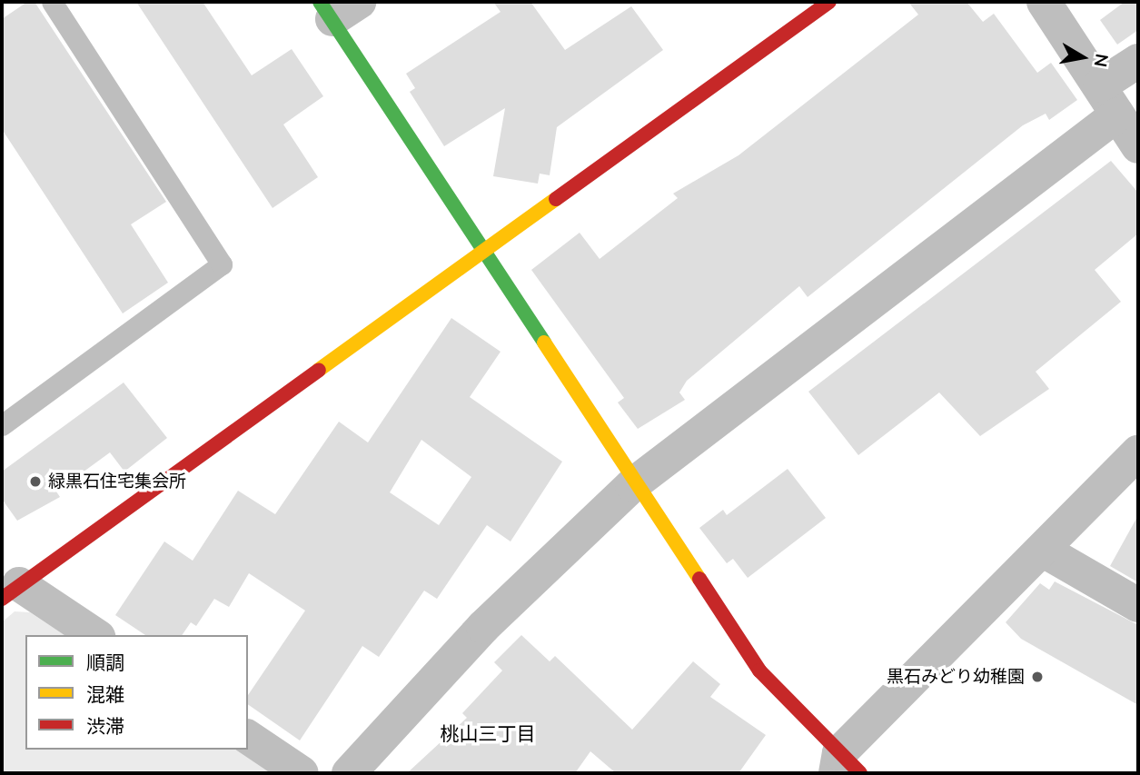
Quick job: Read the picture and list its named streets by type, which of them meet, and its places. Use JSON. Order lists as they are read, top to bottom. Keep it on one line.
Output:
{"districts":["桃山三丁目"],"places":["緑黒石住宅集会所","黒石みどり幼稚園"],"legend":["順調","混雑","渋滞"],"north":"right"}
